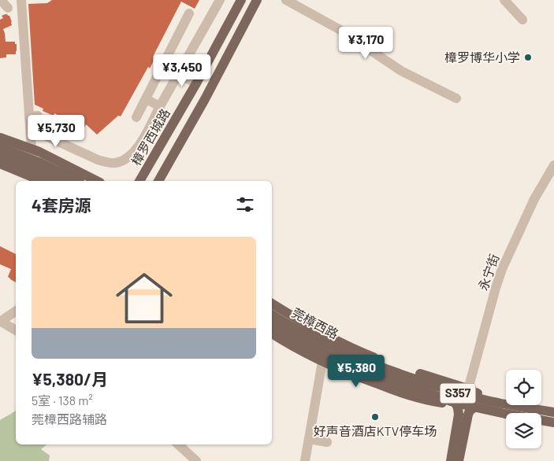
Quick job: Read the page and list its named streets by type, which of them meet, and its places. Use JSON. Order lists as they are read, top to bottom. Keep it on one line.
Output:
{"streets":{"main road":["樟罗西城路","莞樟西路","S357"],"street":["永宁街"]},"crossings":[["永宁街","莞樟西路"]],"places":["樟罗博华小学","好声音酒店KTV停车场"],"page":{"price":["¥3,170","¥3,450","¥5,730","¥5,380"],"heading":"4套房源","list":[{"name":"¥5,380/月","note":"5室 · 138 m² · 莞樟西路辅路"}]}}
